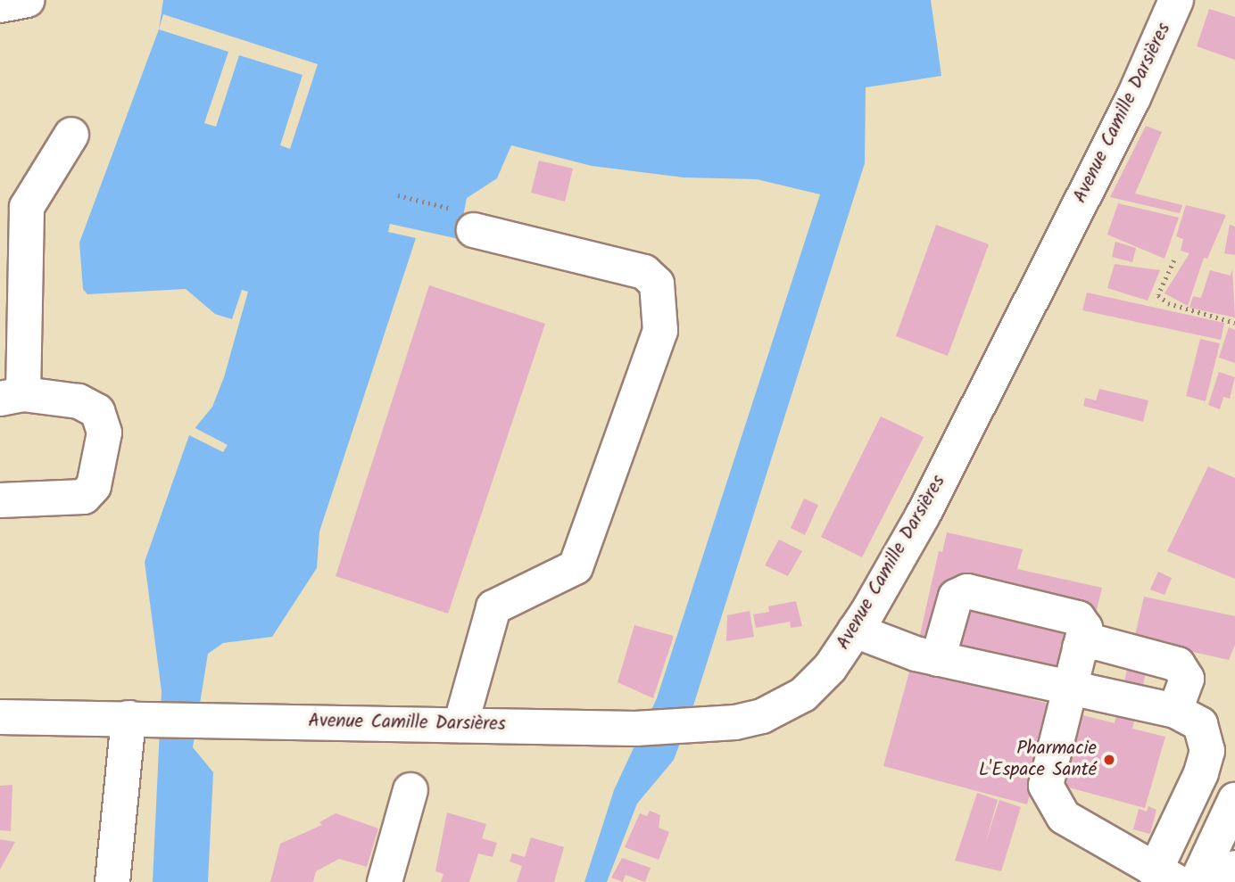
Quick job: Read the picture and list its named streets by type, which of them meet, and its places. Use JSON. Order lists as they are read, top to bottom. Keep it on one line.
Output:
{"streets":{"main road":["Avenue Camille Darsières"]},"places":["Pharmacie L'Espace Santé"]}
